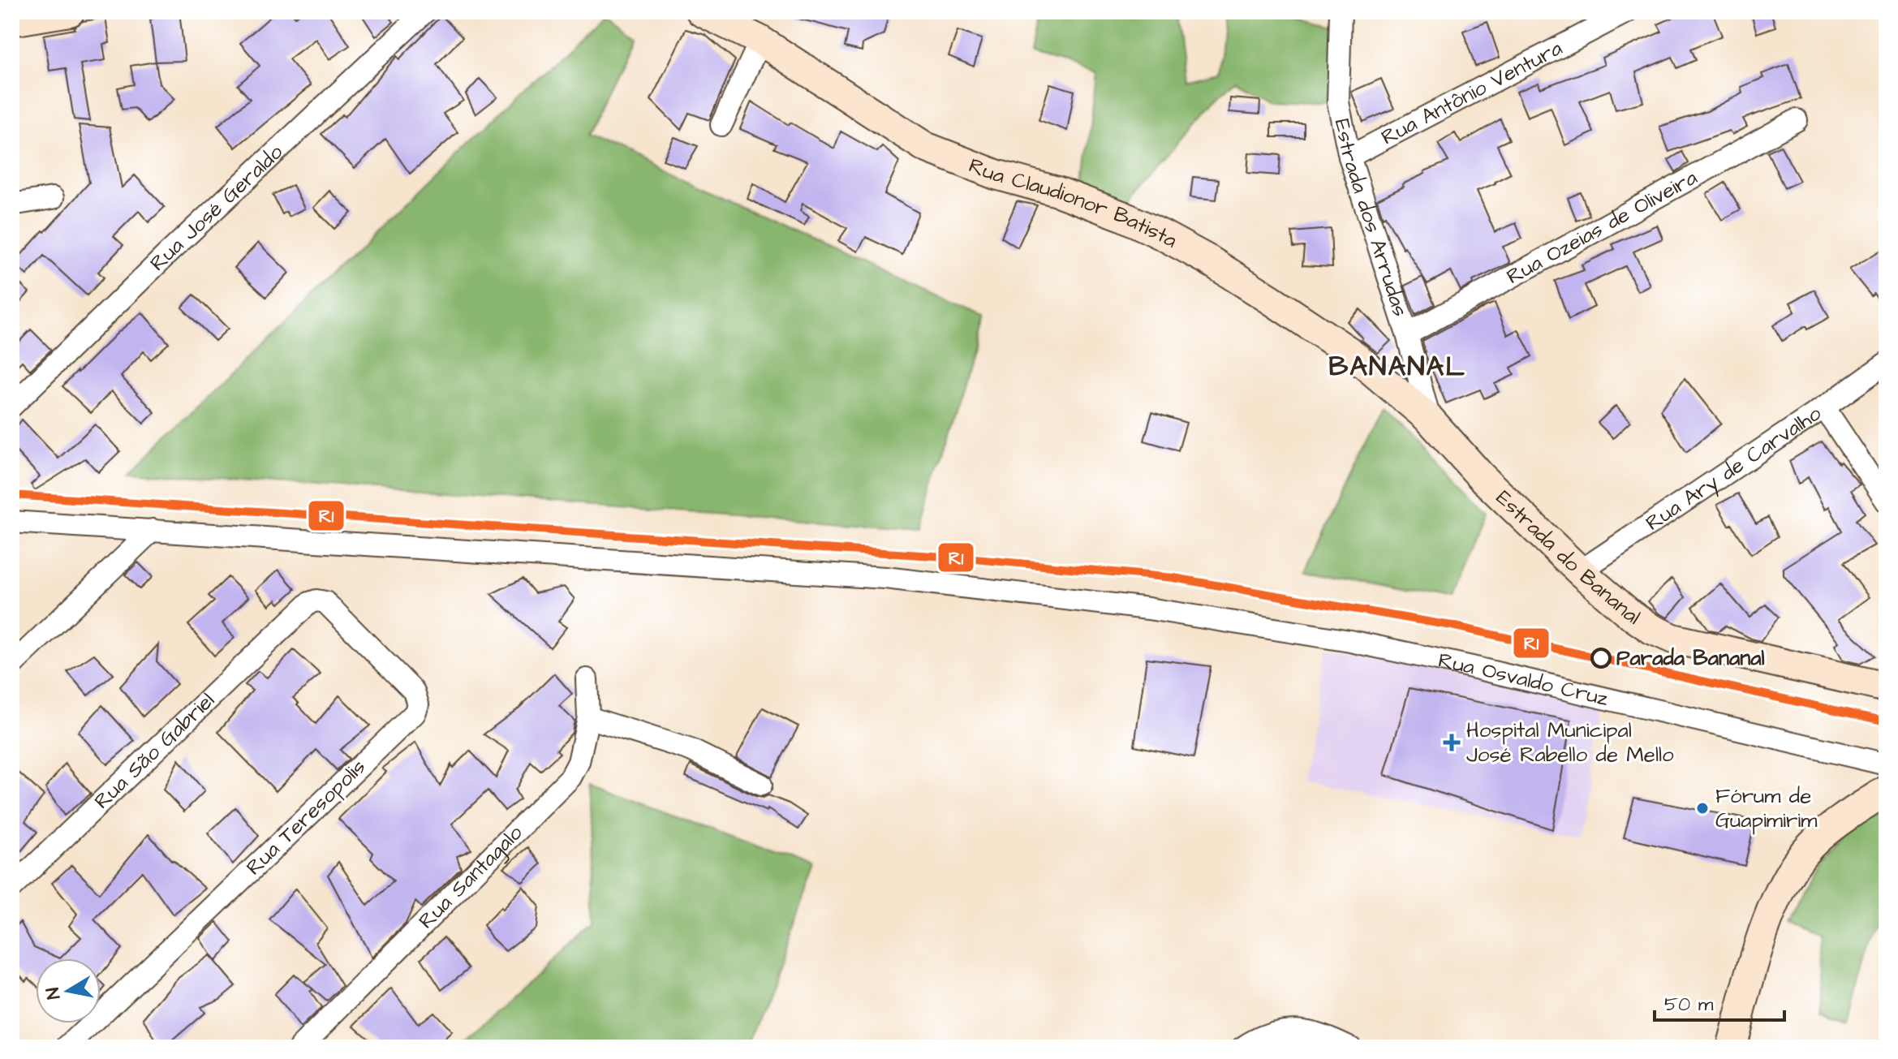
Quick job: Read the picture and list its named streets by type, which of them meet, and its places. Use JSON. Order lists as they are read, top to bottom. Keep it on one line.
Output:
{"streets":{"main road":["Rua Claudionor Batista","Estrada do Bananal"],"street":["Rua Antônio Ventura","Rua José Geraldo","Estrada dos Arrudas","Rua Ozeias de Oliveira","Rua Ary de Carvalho","Rua Osvaldo Cruz","Rua São Gabriel","Rua Teresopolis","Rua Santagalo"]},"crossings":[["Rua Antônio Ventura","Estrada dos Arrudas"],["Rua Claudionor Batista","Estrada dos Arrudas"],["Rua Claudionor Batista","Estrada do Bananal"],["Estrada dos Arrudas","Rua Ozeias de Oliveira"],["Estrada dos Arrudas","Estrada do Bananal"],["Rua Ary de Carvalho","Estrada do Bananal"],["Rua São Gabriel","Rua Teresopolis"]],"districts":["BANANAL"],"places":{"other":["Parada Bananal","Fórum de Guapimirim"],"health":["Hospital Municipal José Rabello de Mello"]},"lines":["transit line R1"],"scale_bar":"50 m","north":"left"}
